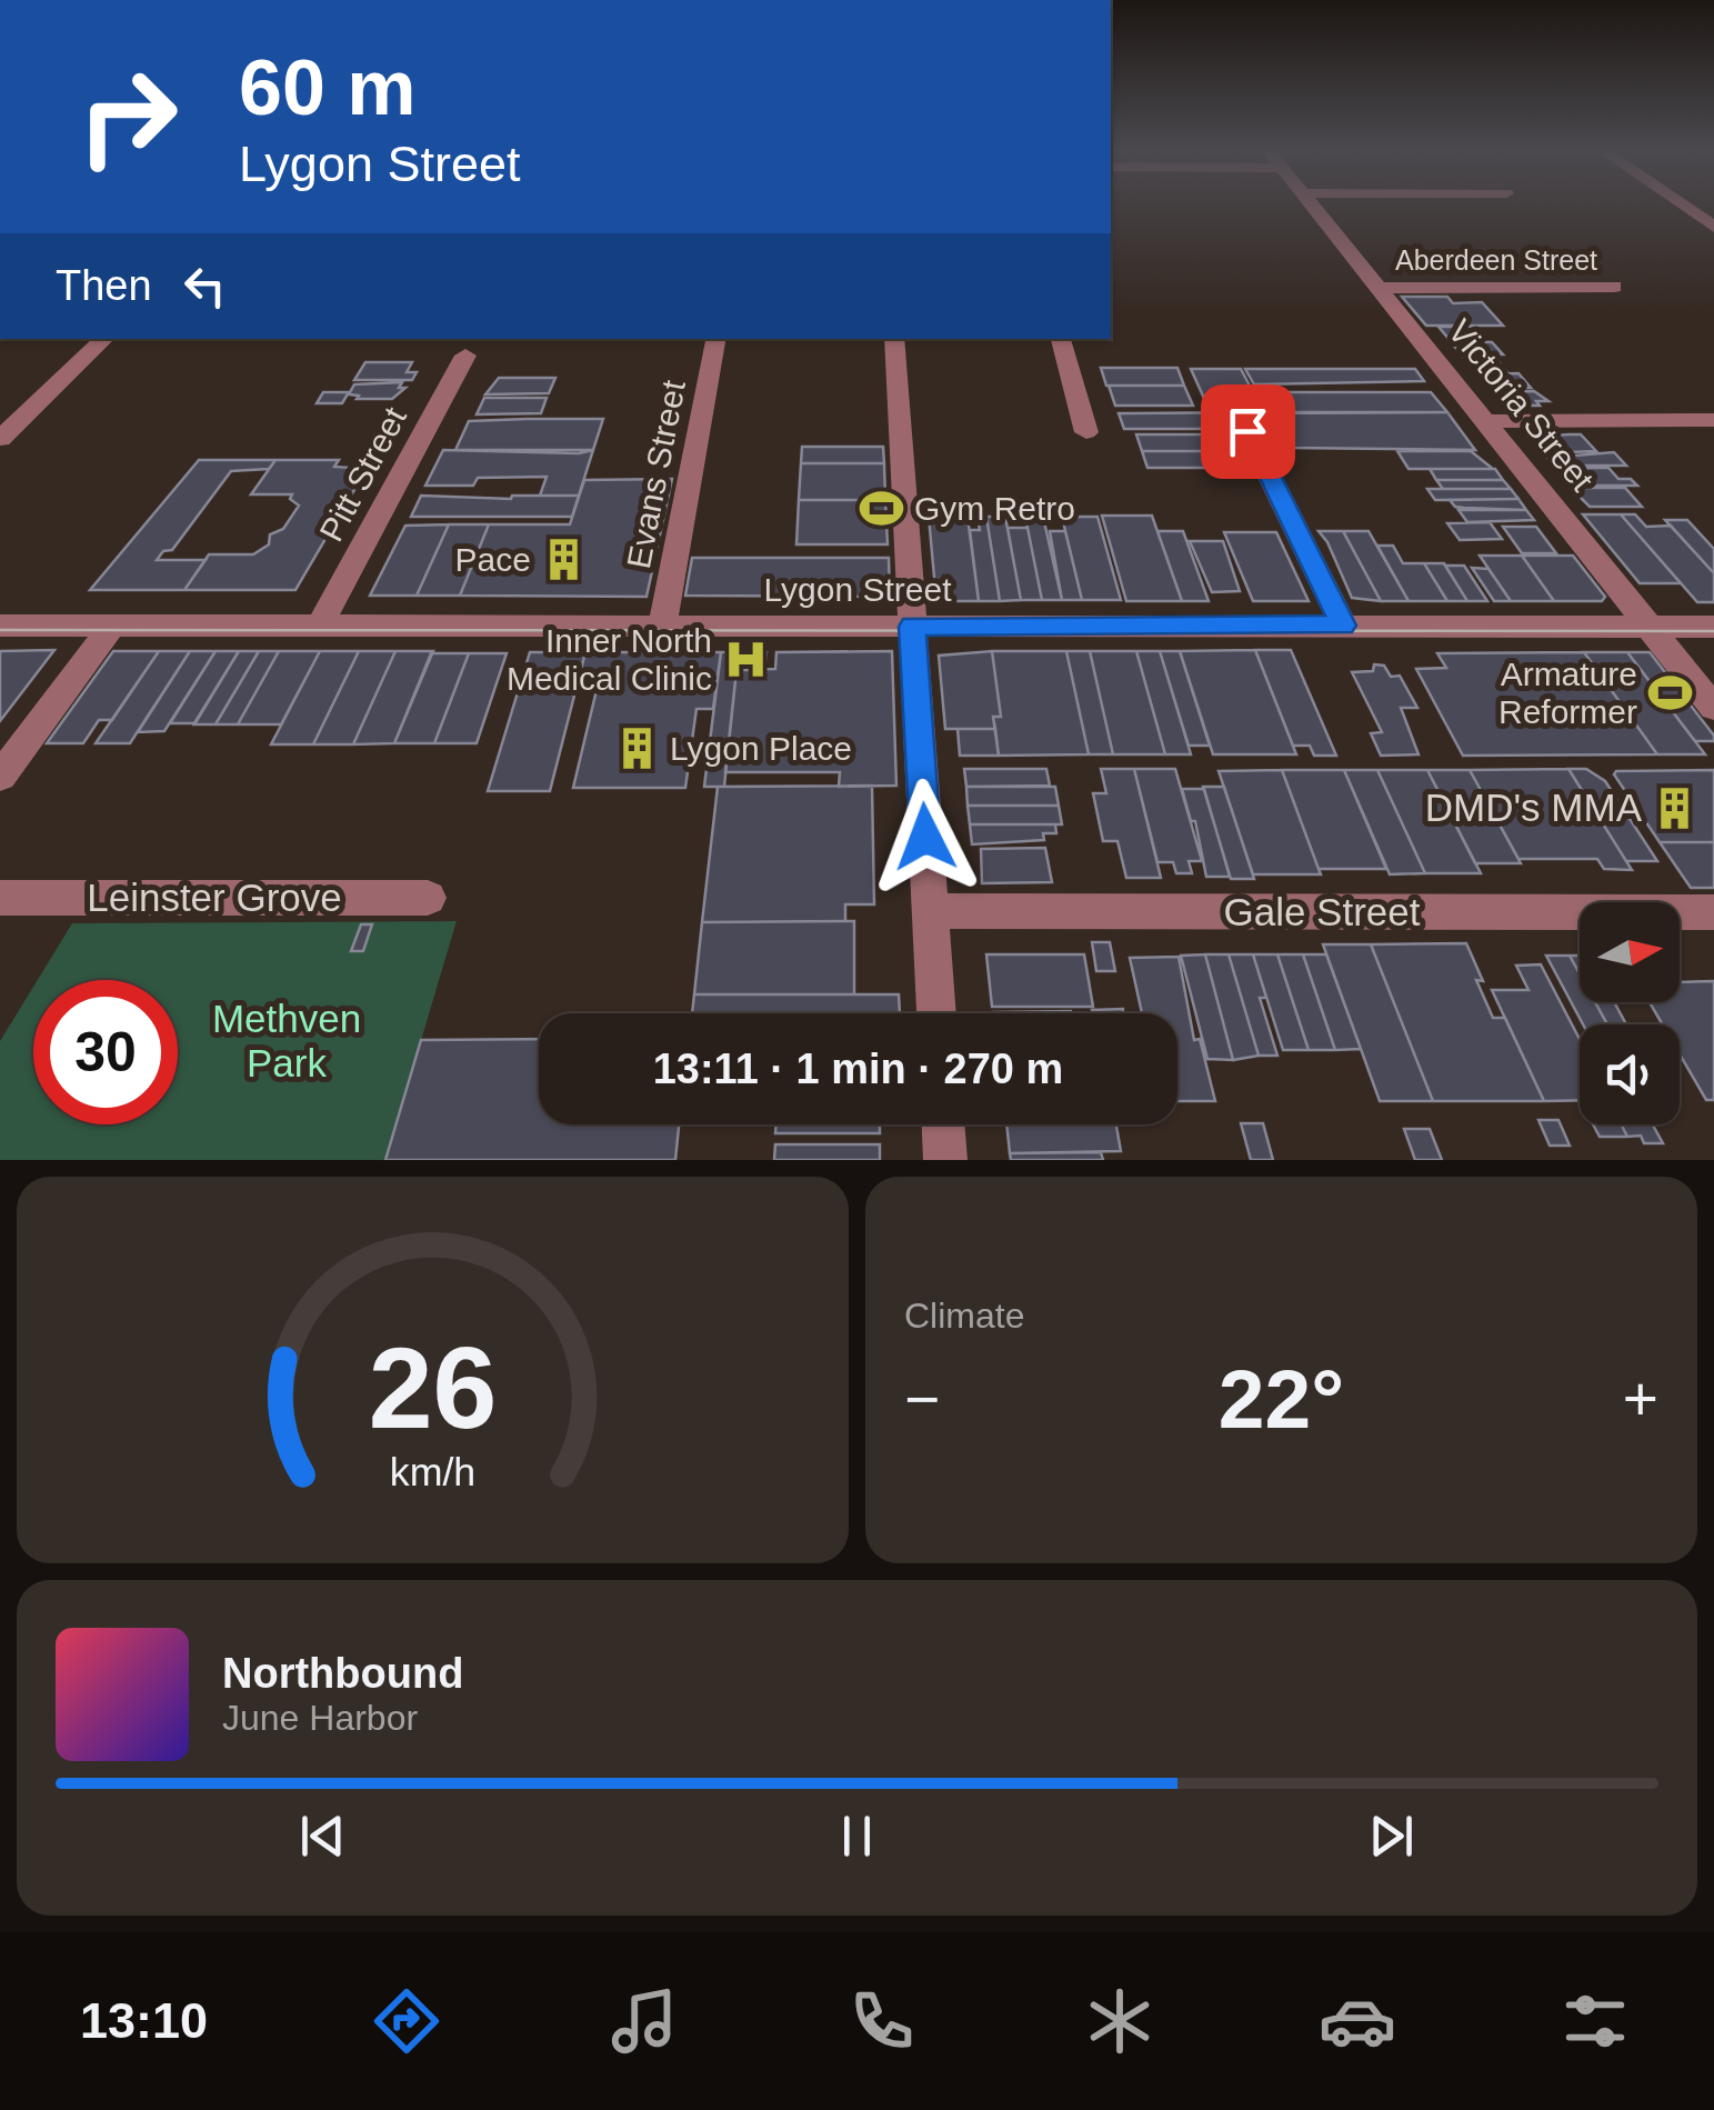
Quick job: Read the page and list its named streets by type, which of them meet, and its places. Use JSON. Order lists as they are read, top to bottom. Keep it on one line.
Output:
{"streets":{"street":["Aberdeen Street","Victoria Street","Pitt Street","Evans Street","Lygon Street","Leinster Grove","Gale Street"]},"crossings":[["Aberdeen Street","Victoria Street"],["Victoria Street","Lygon Street"],["Pitt Street","Lygon Street"],["Evans Street","Lygon Street"]],"parks":["Methven Park"],"places":{"sports":["Gym Retro","Armature Reformer"],"building":["Pace","Lygon Place","DMD's MMA"],"hospital":["Inner North Medical Clinic"]},"north":"right","page":{"turn":["60 m","Lygon Street"],"then":"Then","limit":"30","trip":"13:11 · 1 min · 270 m","tile":"Climate","heat":["−","22°","+"],"song":["Northbound","June Harbor"],"tabs":"13:10","gauge":["26","km/h"]}}
